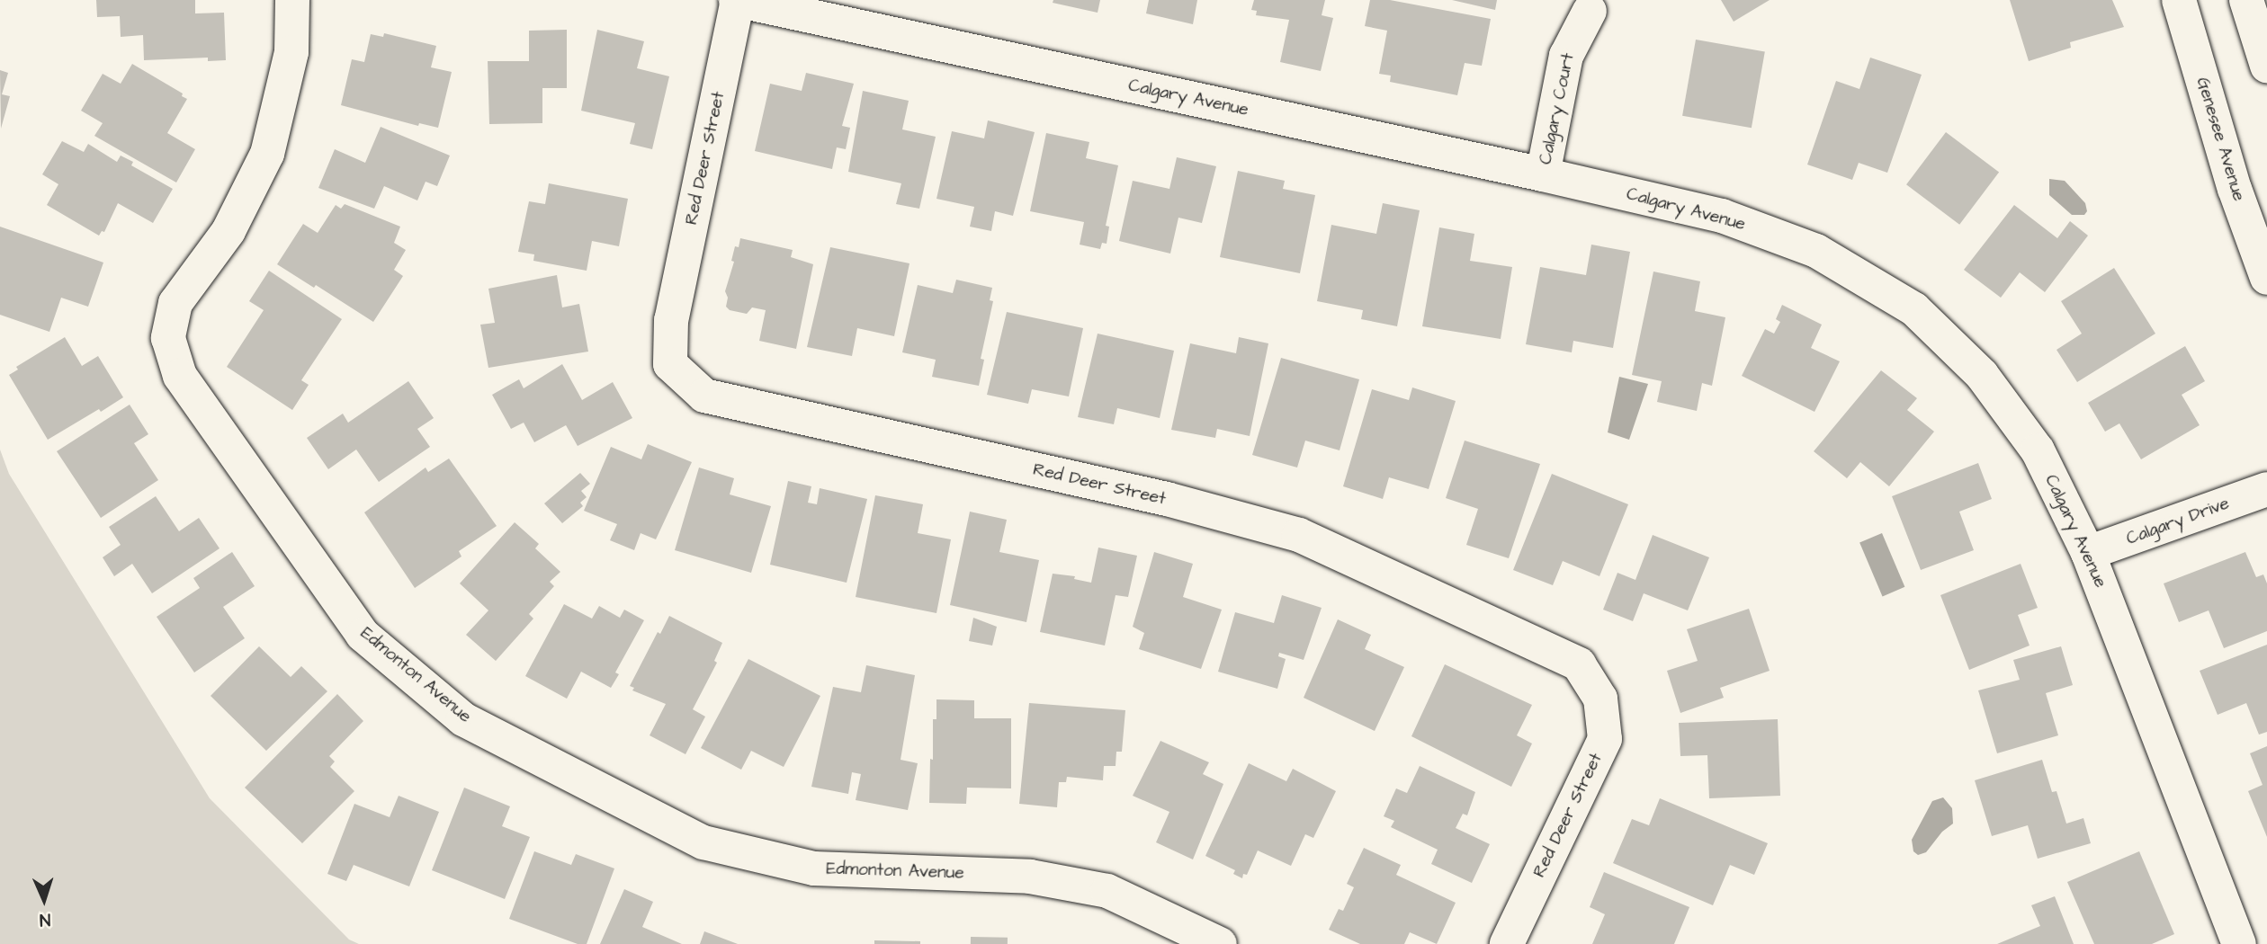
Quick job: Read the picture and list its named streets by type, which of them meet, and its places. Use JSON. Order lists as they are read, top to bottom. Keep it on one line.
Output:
{"streets":{"street":["Calgary Avenue","Calgary Court","Genesee Avenue","Red Deer Street","Calgary Drive","Edmonton Avenue"]},"crossings":[["Calgary Avenue","Calgary Court"],["Calgary Avenue","Red Deer Street"],["Calgary Avenue","Calgary Drive"]],"north":"bottom"}
